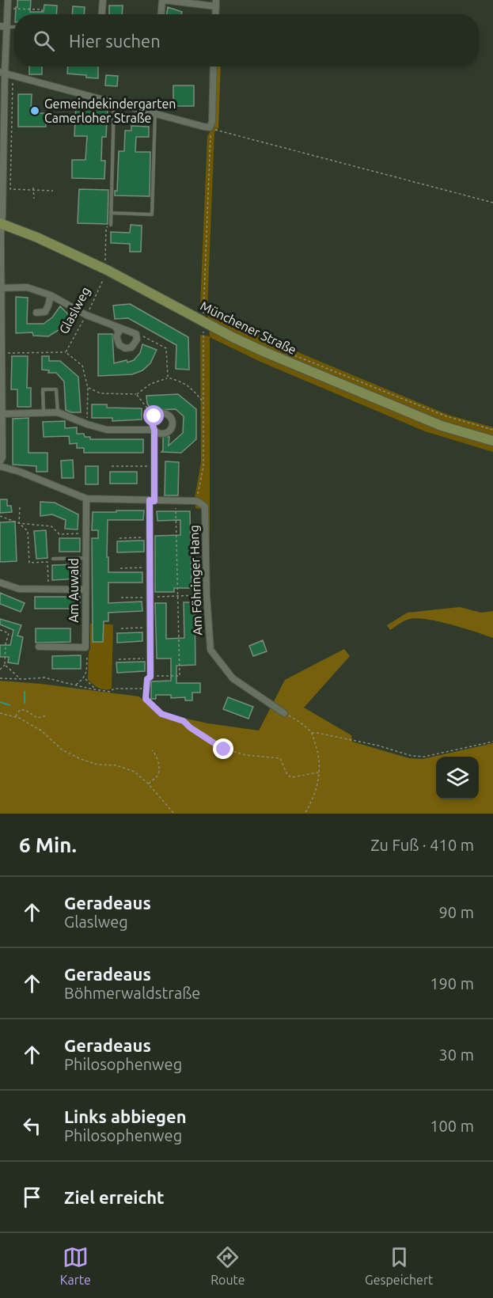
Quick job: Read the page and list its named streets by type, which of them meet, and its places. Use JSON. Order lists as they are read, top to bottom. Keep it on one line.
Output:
{"streets":{"main road":["Münchener Straße"],"street":["Am Föhringer Hang","Am Auwald"],"path":["Glaslweg"]},"places":["Gemeindekindergarten Camerloher Straße"],"page":{"search":"Hier suchen","heading":["6 Min.","Zu Fuß · 410 m"],"list":[["Geradeaus","Glaslweg","90 m"],["Geradeaus","Böhmerwaldstraße","190 m"],["Geradeaus","Philosophenweg","30 m"],["Links abbiegen","Philosophenweg","100 m"],"Ziel erreicht"],"nav":["Karte","Route","Gespeichert"]}}
